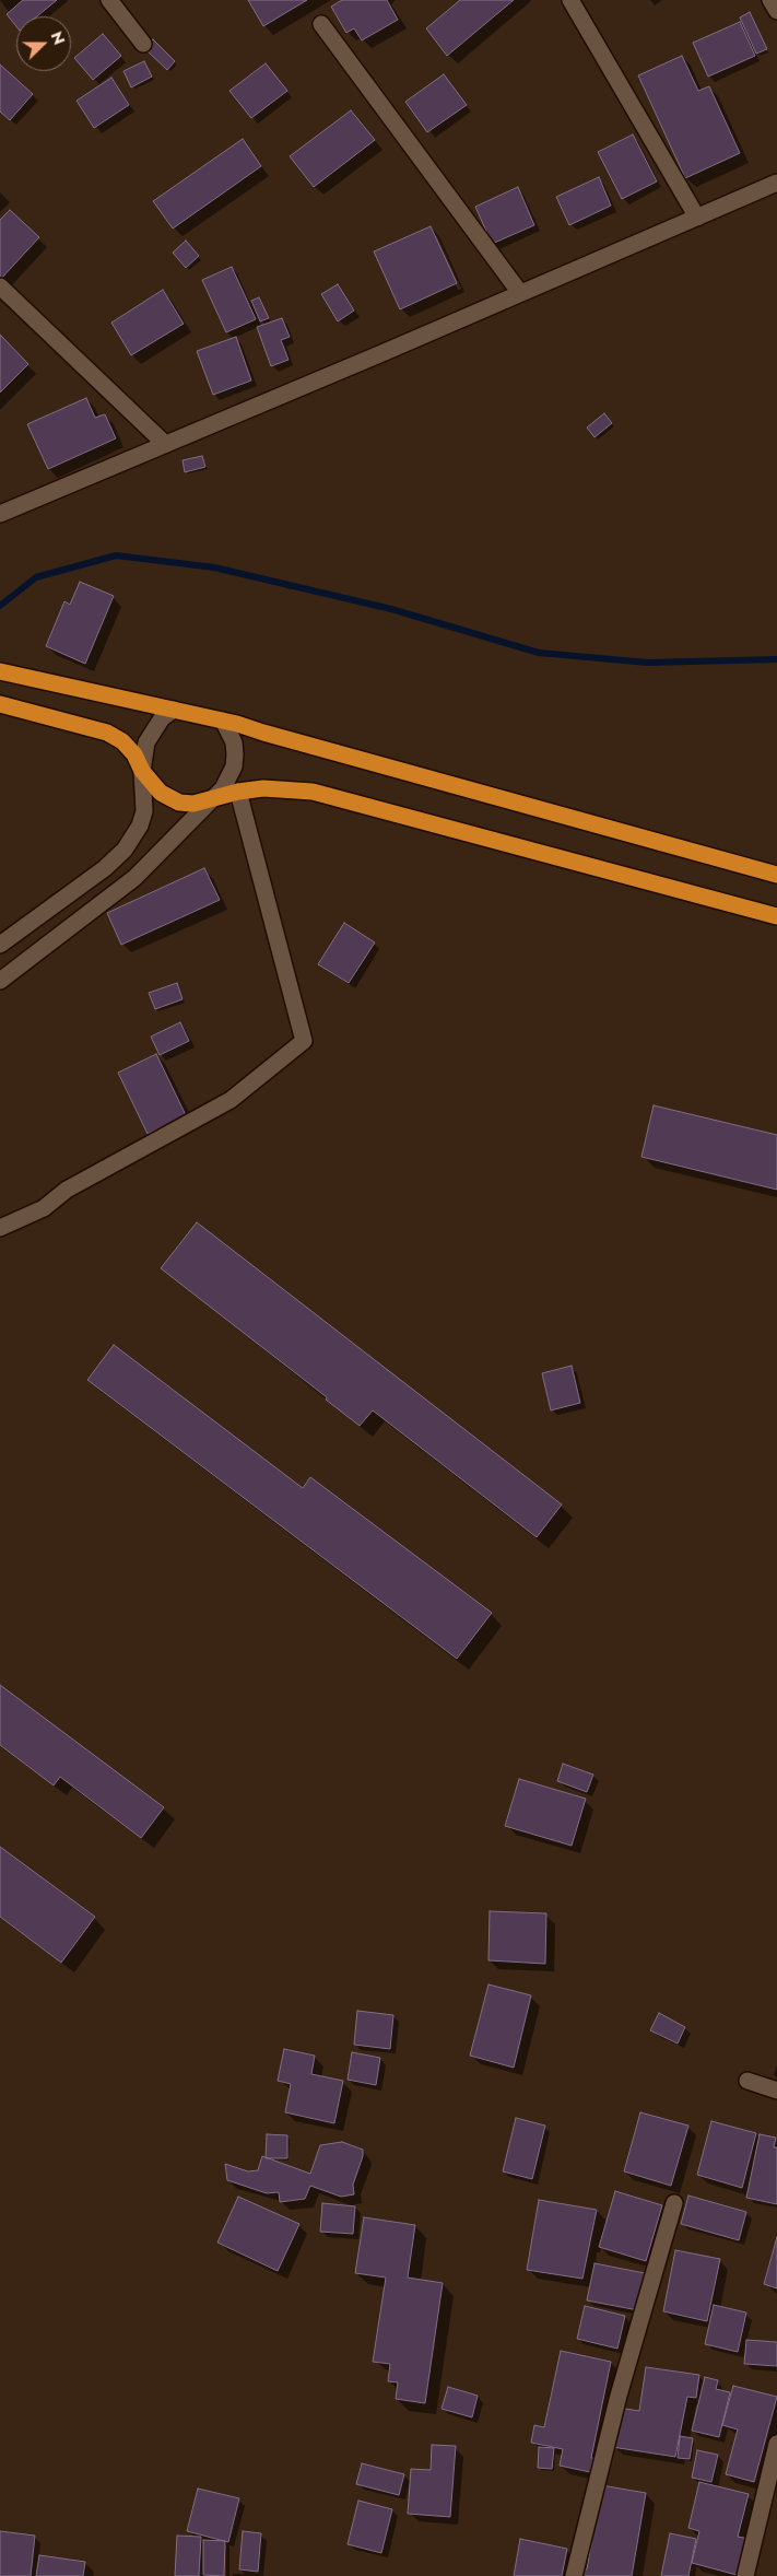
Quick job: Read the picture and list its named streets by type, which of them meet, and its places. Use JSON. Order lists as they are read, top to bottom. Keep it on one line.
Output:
{"north":"right"}
